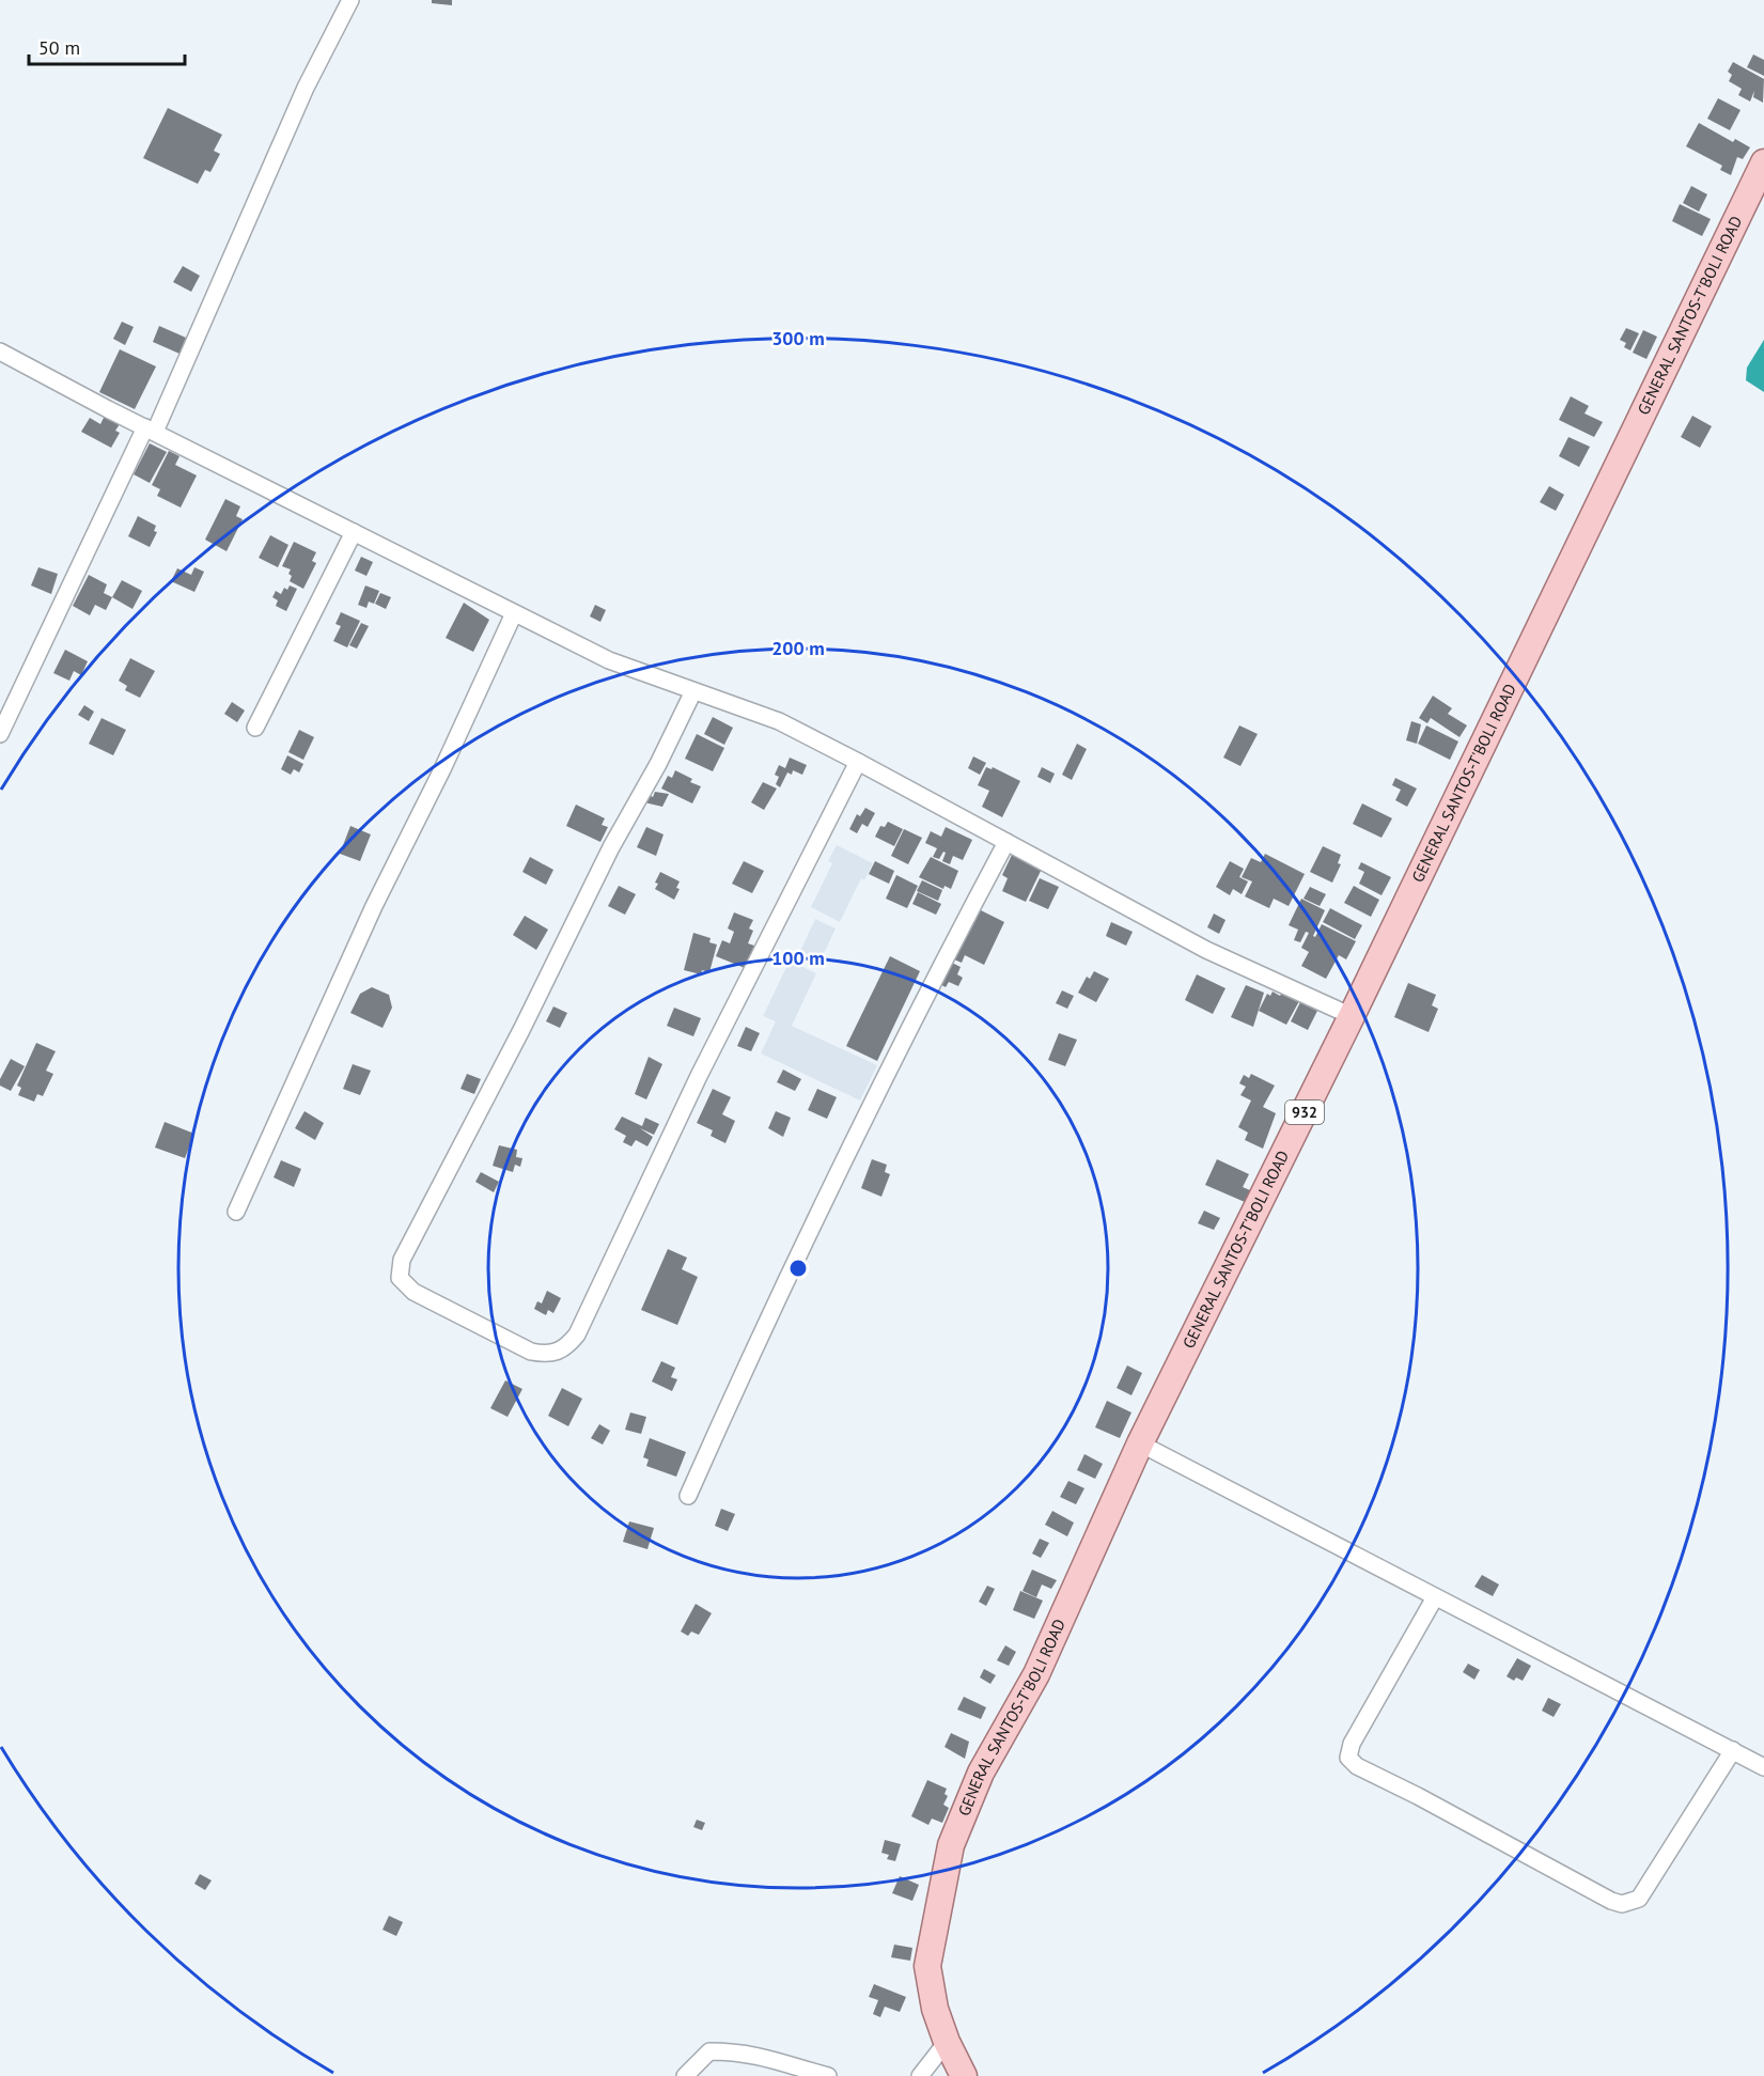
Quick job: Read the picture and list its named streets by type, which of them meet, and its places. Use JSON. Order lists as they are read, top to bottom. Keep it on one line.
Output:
{"streets":{"main road":["GENERAL SANTOS-T'BOLI ROAD","932"]},"scale_bar":"50 m","rings":["300 m","200 m","100 m"]}
